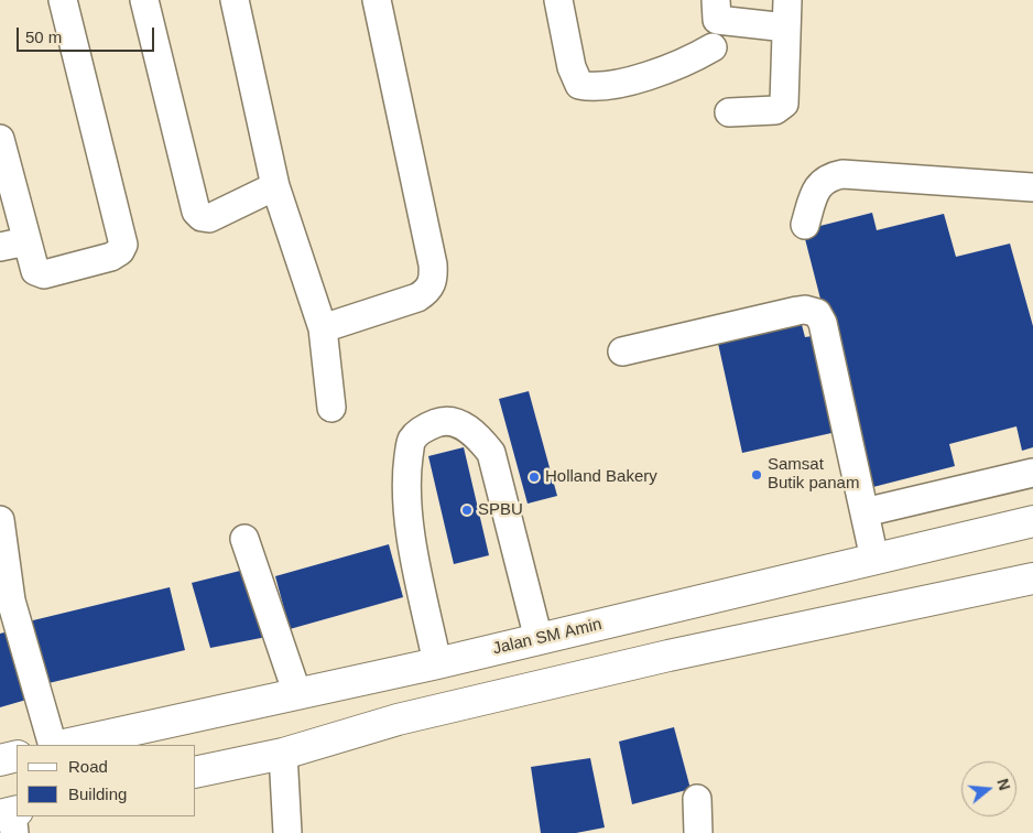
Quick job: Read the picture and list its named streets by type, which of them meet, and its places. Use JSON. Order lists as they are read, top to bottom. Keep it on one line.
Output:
{"streets":{"main road":["Jalan SM Amin"]},"places":["Samsat Butik panam","Holland Bakery","SPBU"],"legend":["Road","Building"],"scale_bar":"50 m","north":"right"}
